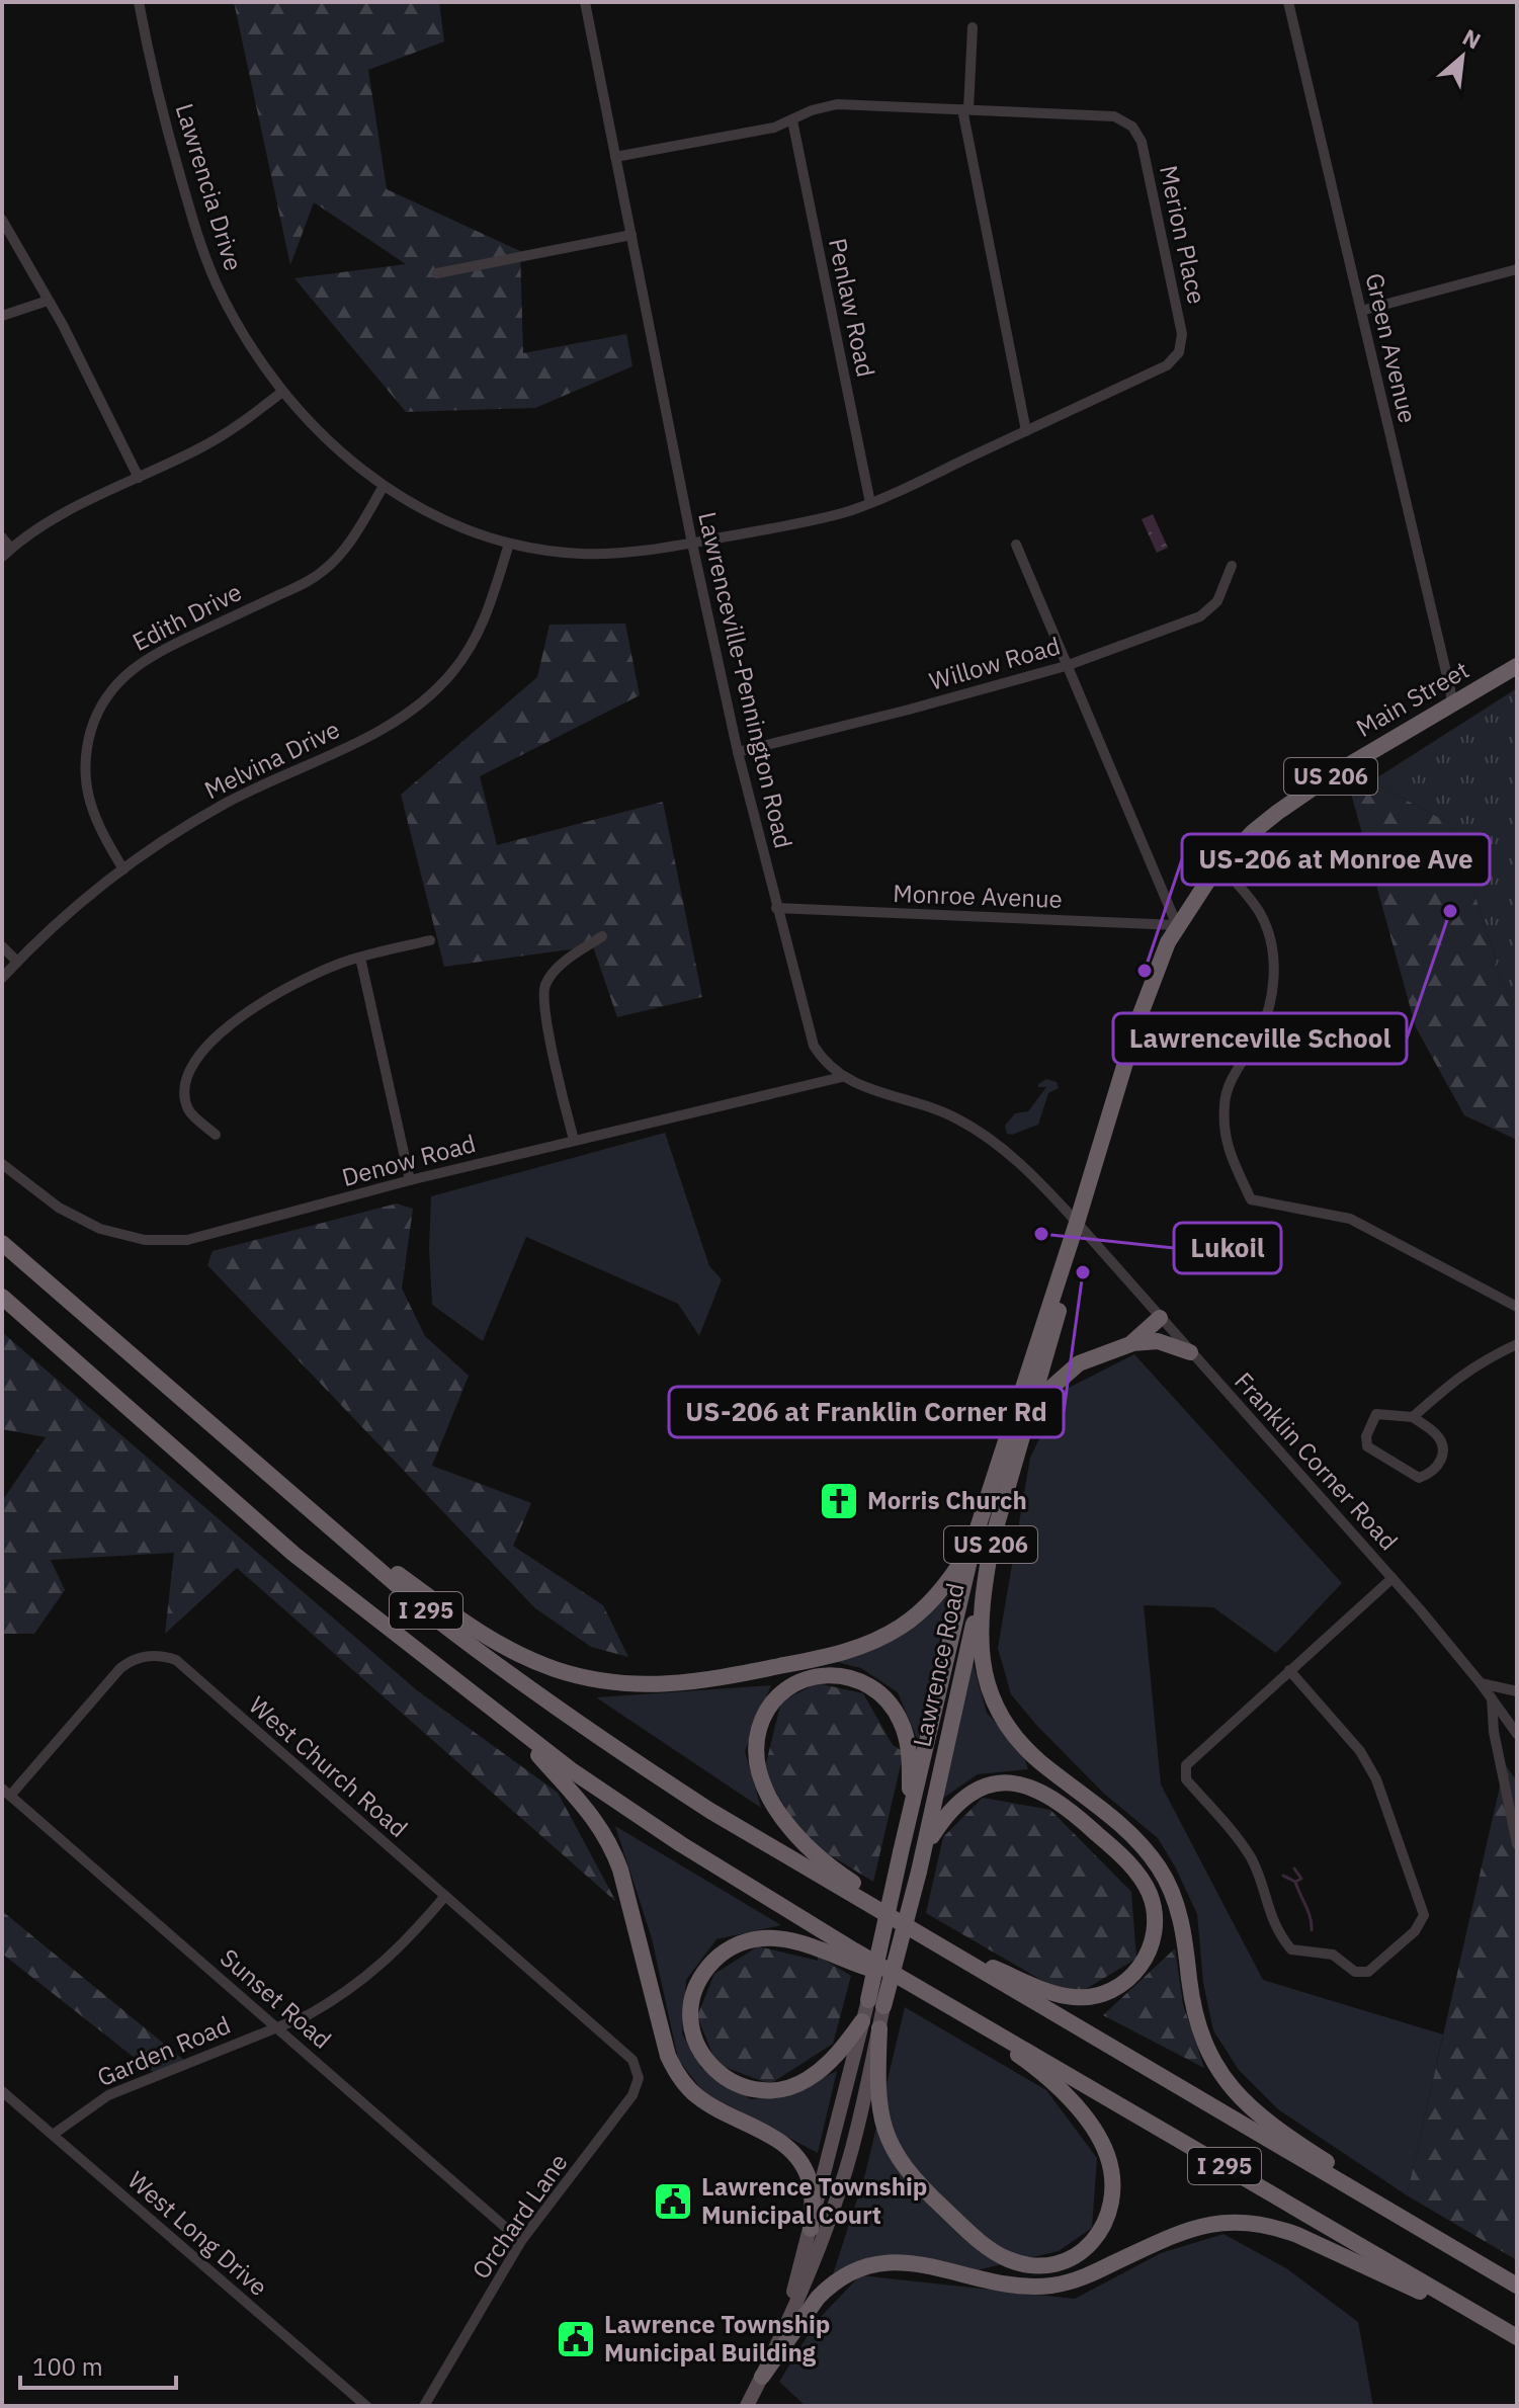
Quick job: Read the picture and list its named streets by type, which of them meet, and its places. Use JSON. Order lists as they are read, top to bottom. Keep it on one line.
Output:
{"streets":{"highway":["Main Street","US 206","I 295","Lawrence Road"],"street":["Lawrencia Drive","Merion Place","Penlaw Road","Green Avenue","Edith Drive","Willow Road","Lawrenceville-Pennington Road","Melvina Drive","Monroe Avenue","Denow Road","Franklin Corner Road","West Church Road","Sunset Road","Garden Road","Orchard Lane","West Long Drive"]},"crossings":[["Lawrencia Drive","Merion Place"],["Lawrencia Drive","Edith Drive"],["Lawrencia Drive","Lawrenceville-Pennington Road"],["Lawrencia Drive","Melvina Drive"],["Merion Place","Penlaw Road"],["Merion Place","Lawrenceville-Pennington Road"],["Green Avenue","Main Street"],["Edith Drive","Melvina Drive"],["Willow Road","Lawrenceville-Pennington Road"],["Lawrenceville-Pennington Road","Main Street"],["Lawrenceville-Pennington Road","Monroe Avenue"],["Lawrenceville-Pennington Road","Denow Road"],["Lawrenceville-Pennington Road","Franklin Corner Road"],["Lawrenceville-Pennington Road","Lawrence Road"],["Main Street","Monroe Avenue"],["Main Street","Franklin Corner Road"],["Main Street","Lawrence Road"],["Franklin Corner Road","Lawrence Road"],["West Church Road","Sunset Road"],["West Church Road","Garden Road"],["West Church Road","Orchard Lane"],["Sunset Road","Garden Road"],["Sunset Road","Orchard Lane"],["Garden Road","West Long Drive"]],"places":{"other":["Lawrenceville School","US-206 at Monroe Ave","Lukoil","US-206 at Franklin Corner Rd"],"church":["Morris Church"],"public building":["Lawrence Township Municipal Court","Lawrence Township Municipal Building"]},"scale_bar":"100 m","north":"top right"}
